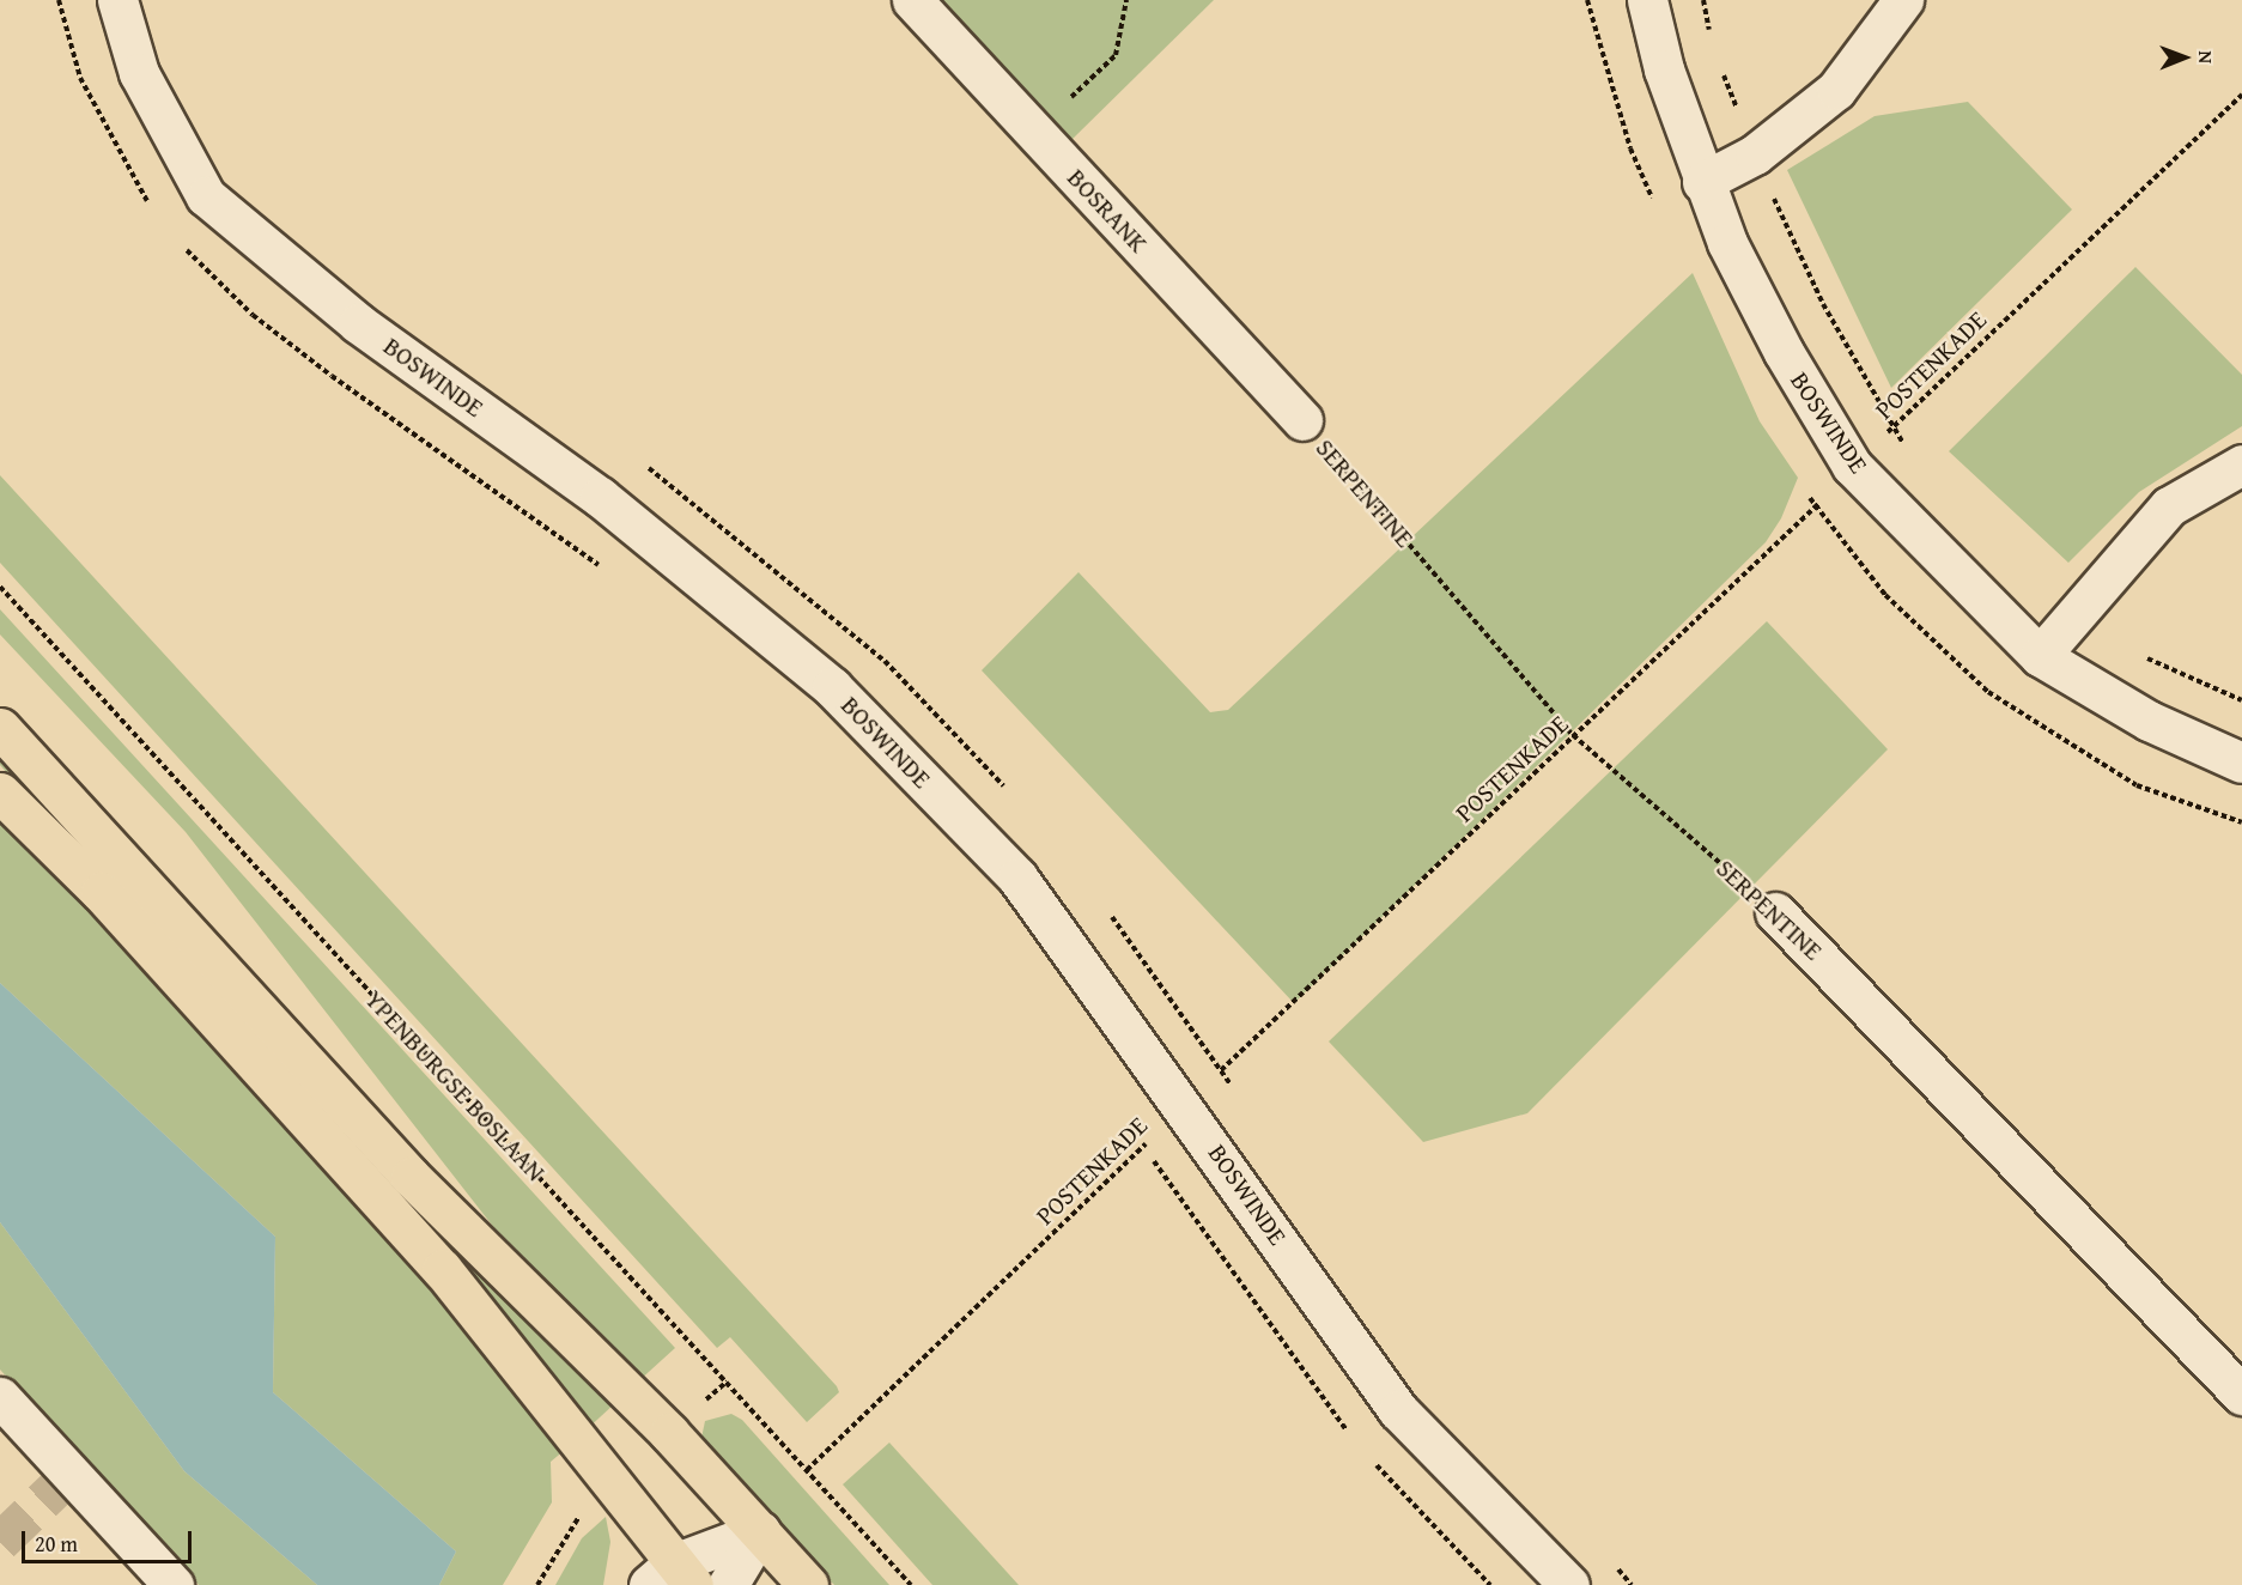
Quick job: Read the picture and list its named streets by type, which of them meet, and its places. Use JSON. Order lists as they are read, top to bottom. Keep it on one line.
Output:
{"streets":{"street":["BOSRANK","BOSWINDE","SERPENTINE"],"path":["POSTENKADE","YPENBURGSE BOSLAAN"]},"crossings":[["BOSRANK","SERPENTINE"],["POSTENKADE","BOSWINDE"],["POSTENKADE","SERPENTINE"],["POSTENKADE","YPENBURGSE BOSLAAN"]],"scale_bar":"20 m","north":"right"}
